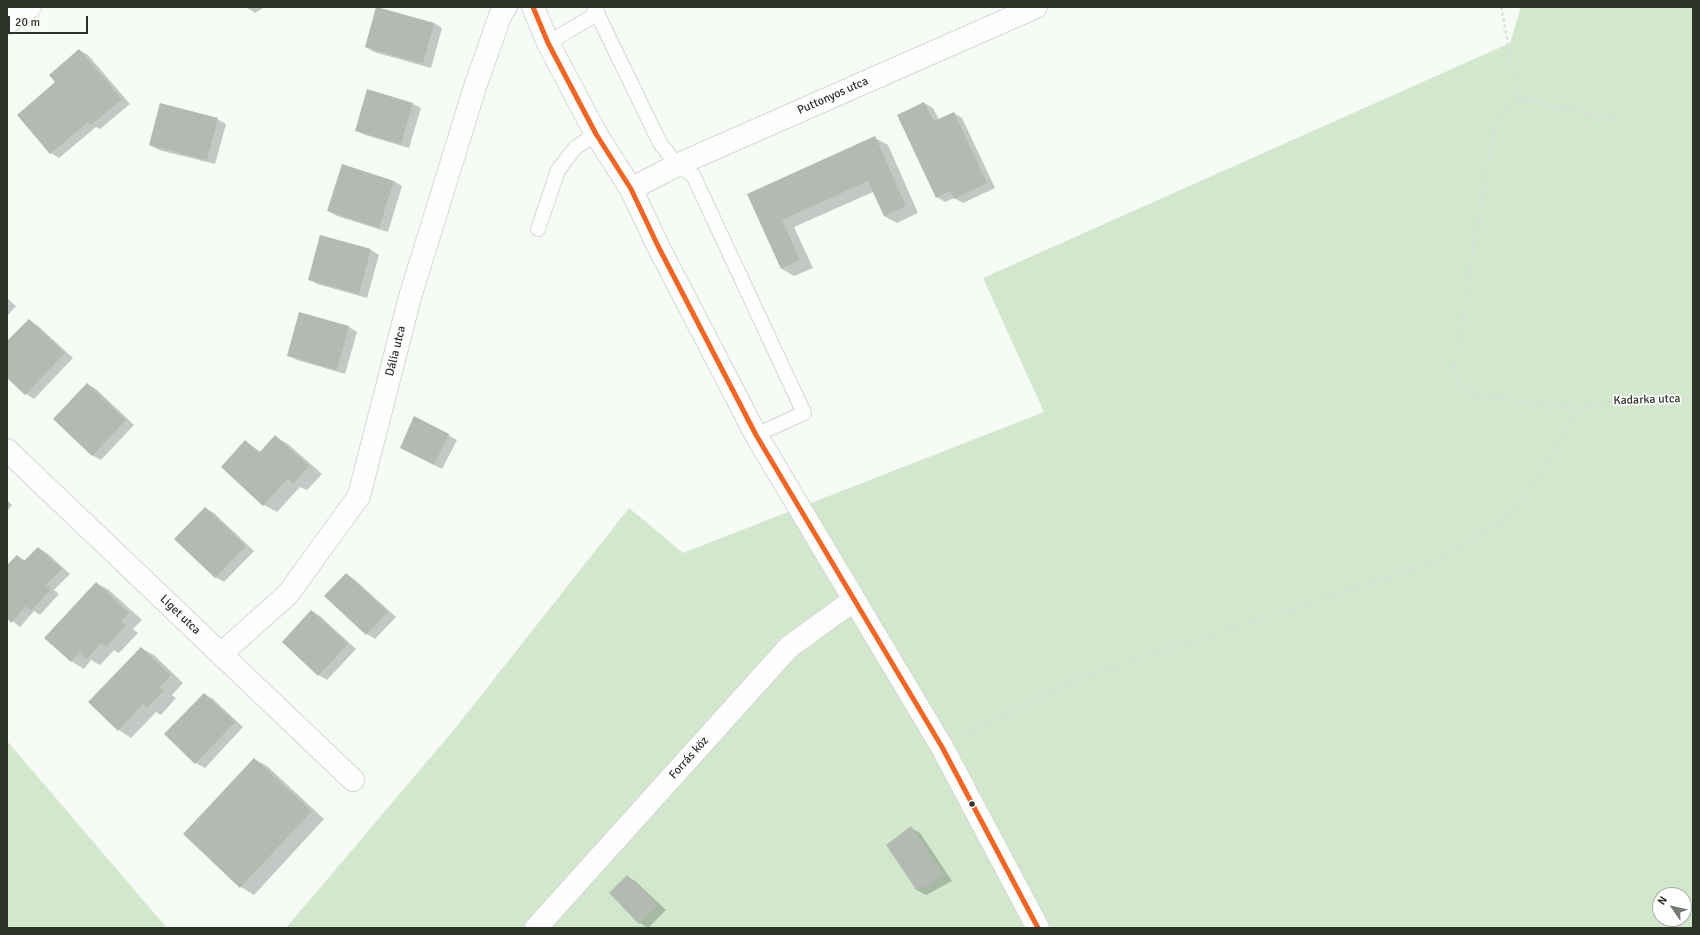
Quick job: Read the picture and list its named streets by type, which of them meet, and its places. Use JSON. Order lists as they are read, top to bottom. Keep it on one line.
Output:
{"streets":{"street":["Puttonyos utca","Dália utca","Liget utca","Forrás köz"],"path":["Kadarka utca"]},"crossings":[["Dália utca","Liget utca"]],"scale_bar":"20 m","north":"top left"}
